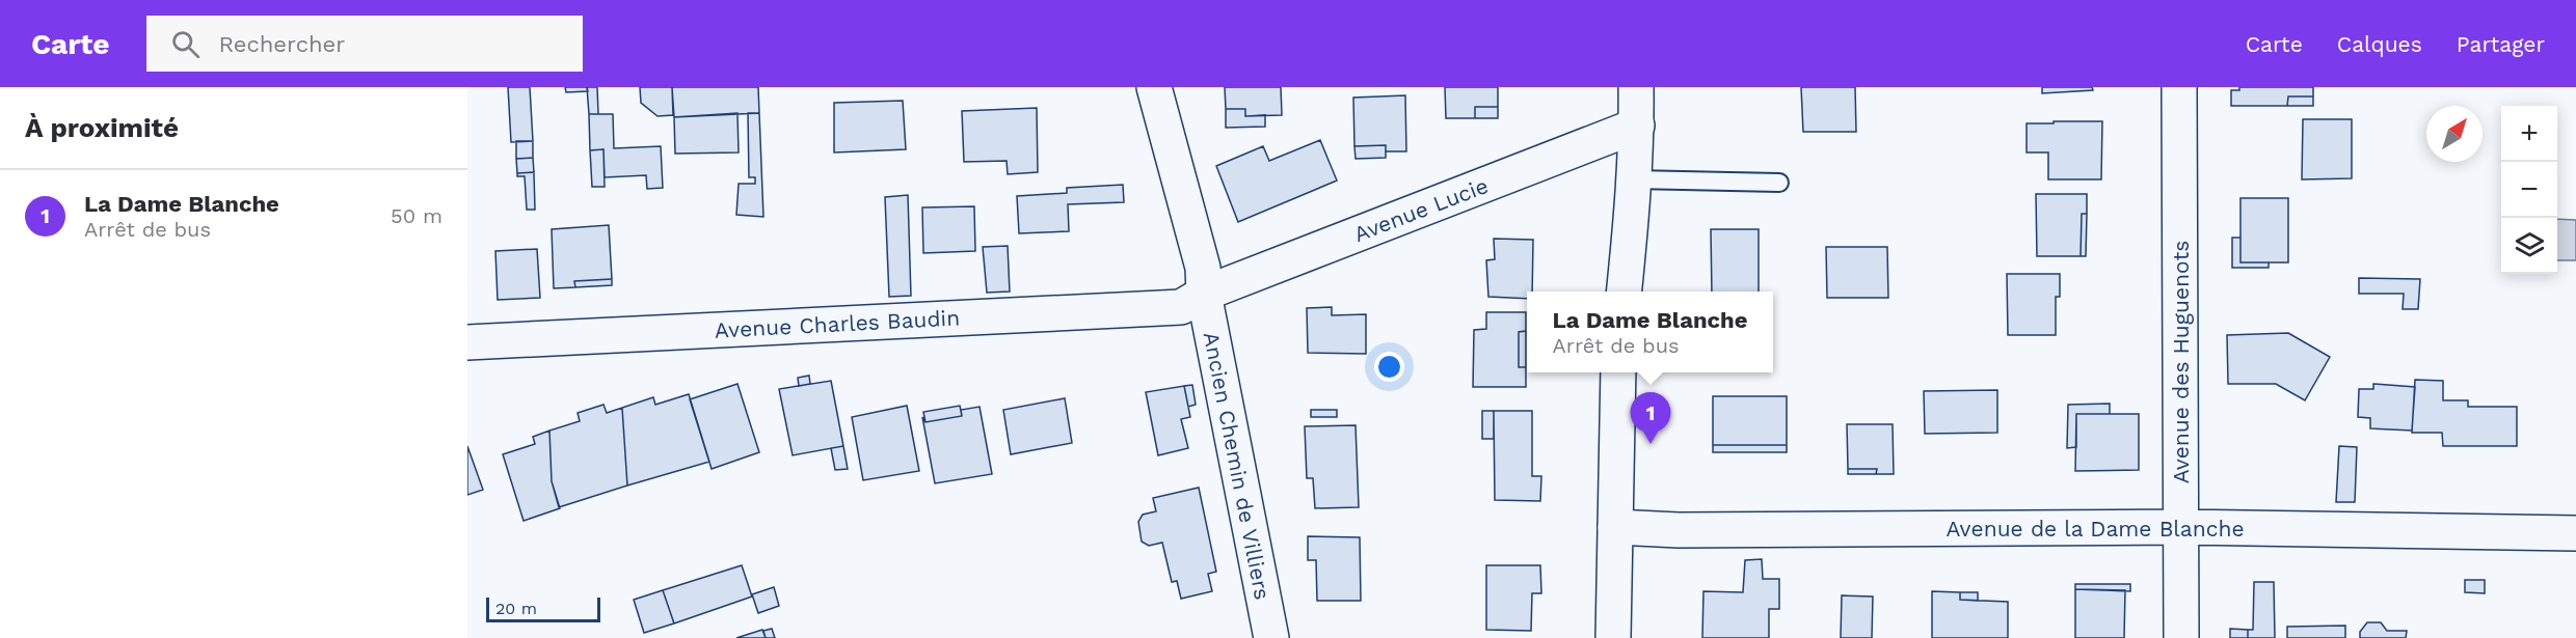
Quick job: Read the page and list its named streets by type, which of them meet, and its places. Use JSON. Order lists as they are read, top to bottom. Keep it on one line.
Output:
{"streets":{"street":["Avenue Lucie","Avenue Charles Baudin","Avenue des Huguenots","Ancien Chemin de Villiers","Avenue de la Dame Blanche"]},"crossings":[["Avenue Lucie","Avenue Charles Baudin"],["Avenue Lucie","Ancien Chemin de Villiers"],["Avenue Charles Baudin","Ancien Chemin de Villiers"],["Avenue des Huguenots","Avenue de la Dame Blanche"]],"scale_bar":"20 m","north":"top right","page":{"header":"Carte","search":"Rechercher","nav":["Carte","Calques","Partager"],"heading":"À proximité","map_buttons":["+","−"],"list":[{"mark":"1","name":"La Dame Blanche","note":"Arrêt de bus","value":"50 m"}],"popup":["La Dame Blanche","Arrêt de bus"],"pins":"1","scale":"20 m"}}
